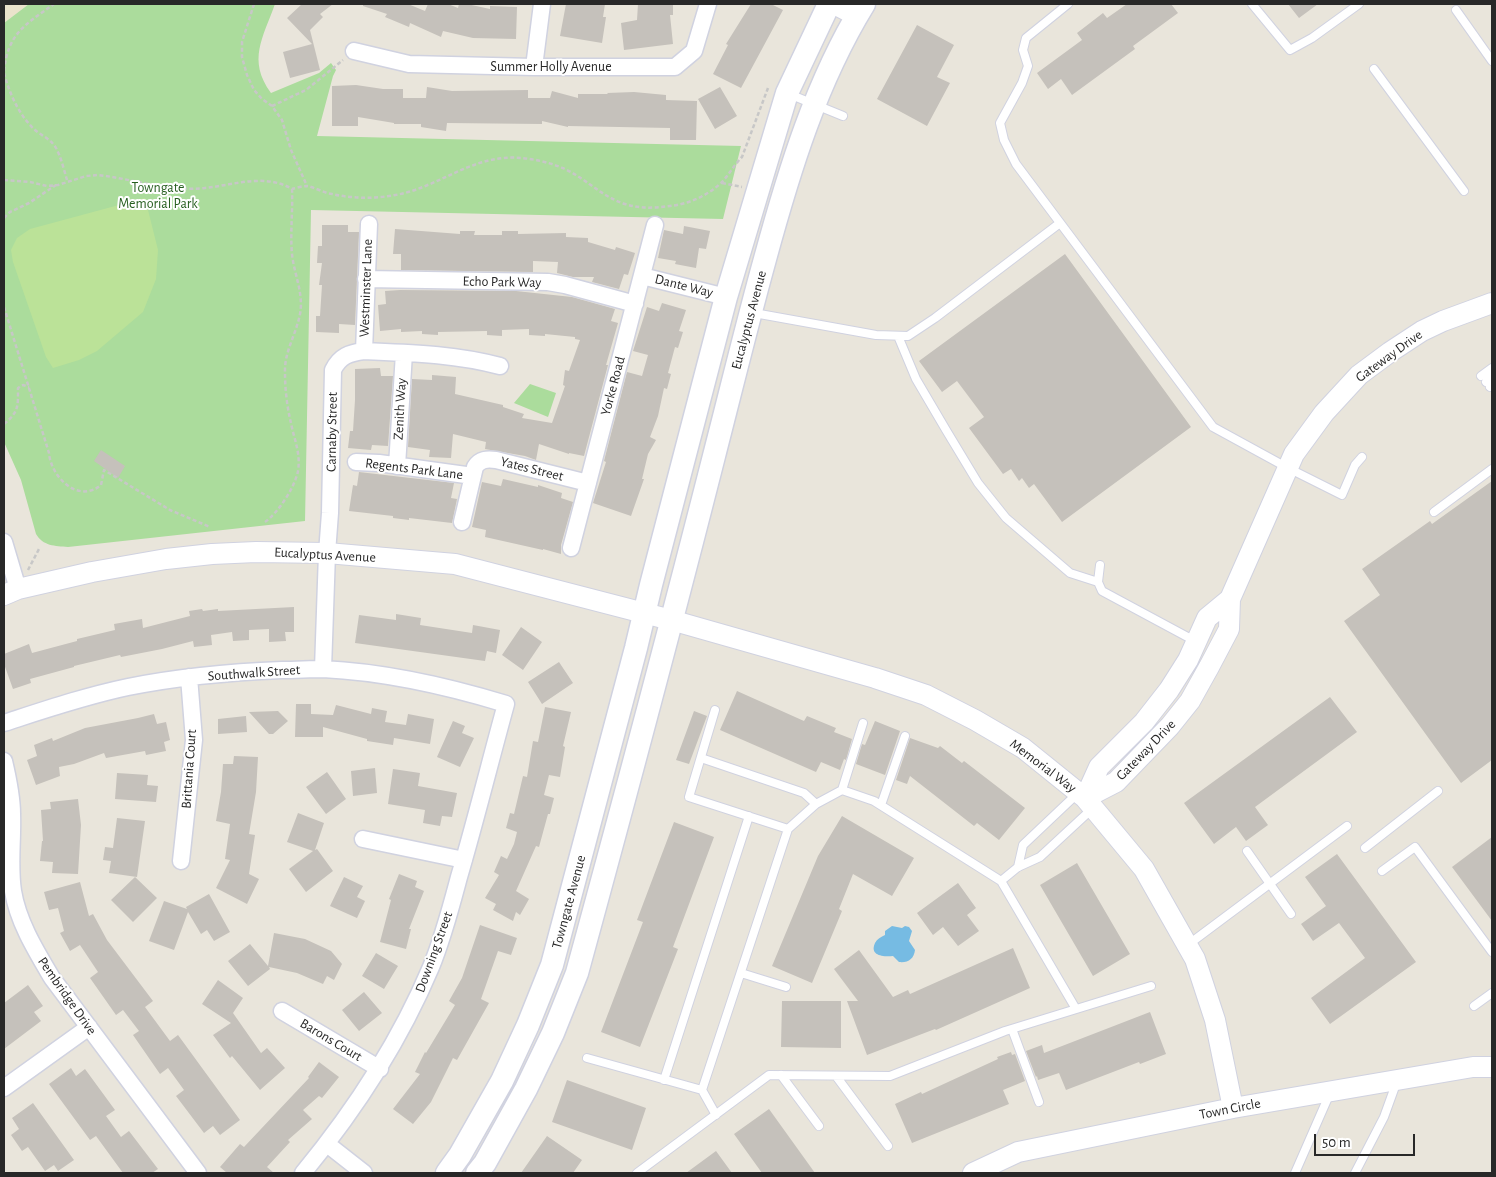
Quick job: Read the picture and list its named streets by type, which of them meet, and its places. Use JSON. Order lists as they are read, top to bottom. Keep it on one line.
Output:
{"streets":{"main road":["Eucalyptus Avenue","Towngate Avenue"],"street":["Summer Holly Avenue","Echo Park Way","Dante Way","Westminster Lane","Gateway Drive","Yorke Road","Zenith Way","Carnaby Street","Regents Park Lane","Yates Street","Southwalk Street","Memorial Way","Brittania Court","Downing Street","Pembridge Drive","Barons Court","Town Circle"]},"crossings":[["Echo Park Way","Westminster Lane"],["Echo Park Way","Yorke Road"],["Dante Way","Eucalyptus Avenue"],["Dante Way","Yorke Road"],["Westminster Lane","Carnaby Street"],["Eucalyptus Avenue","Carnaby Street"],["Eucalyptus Avenue","Memorial Way"],["Eucalyptus Avenue","Towngate Avenue"],["Gateway Drive","Memorial Way"],["Yorke Road","Yates Street"],["Zenith Way","Carnaby Street"],["Zenith Way","Regents Park Lane"],["Carnaby Street","Southwalk Street"],["Regents Park Lane","Yates Street"],["Southwalk Street","Brittania Court"],["Southwalk Street","Downing Street"],["Memorial Way","Towngate Avenue"],["Memorial Way","Town Circle"],["Downing Street","Barons Court"]],"parks":["Towngate Memorial Park"],"scale_bar":"50 m"}
